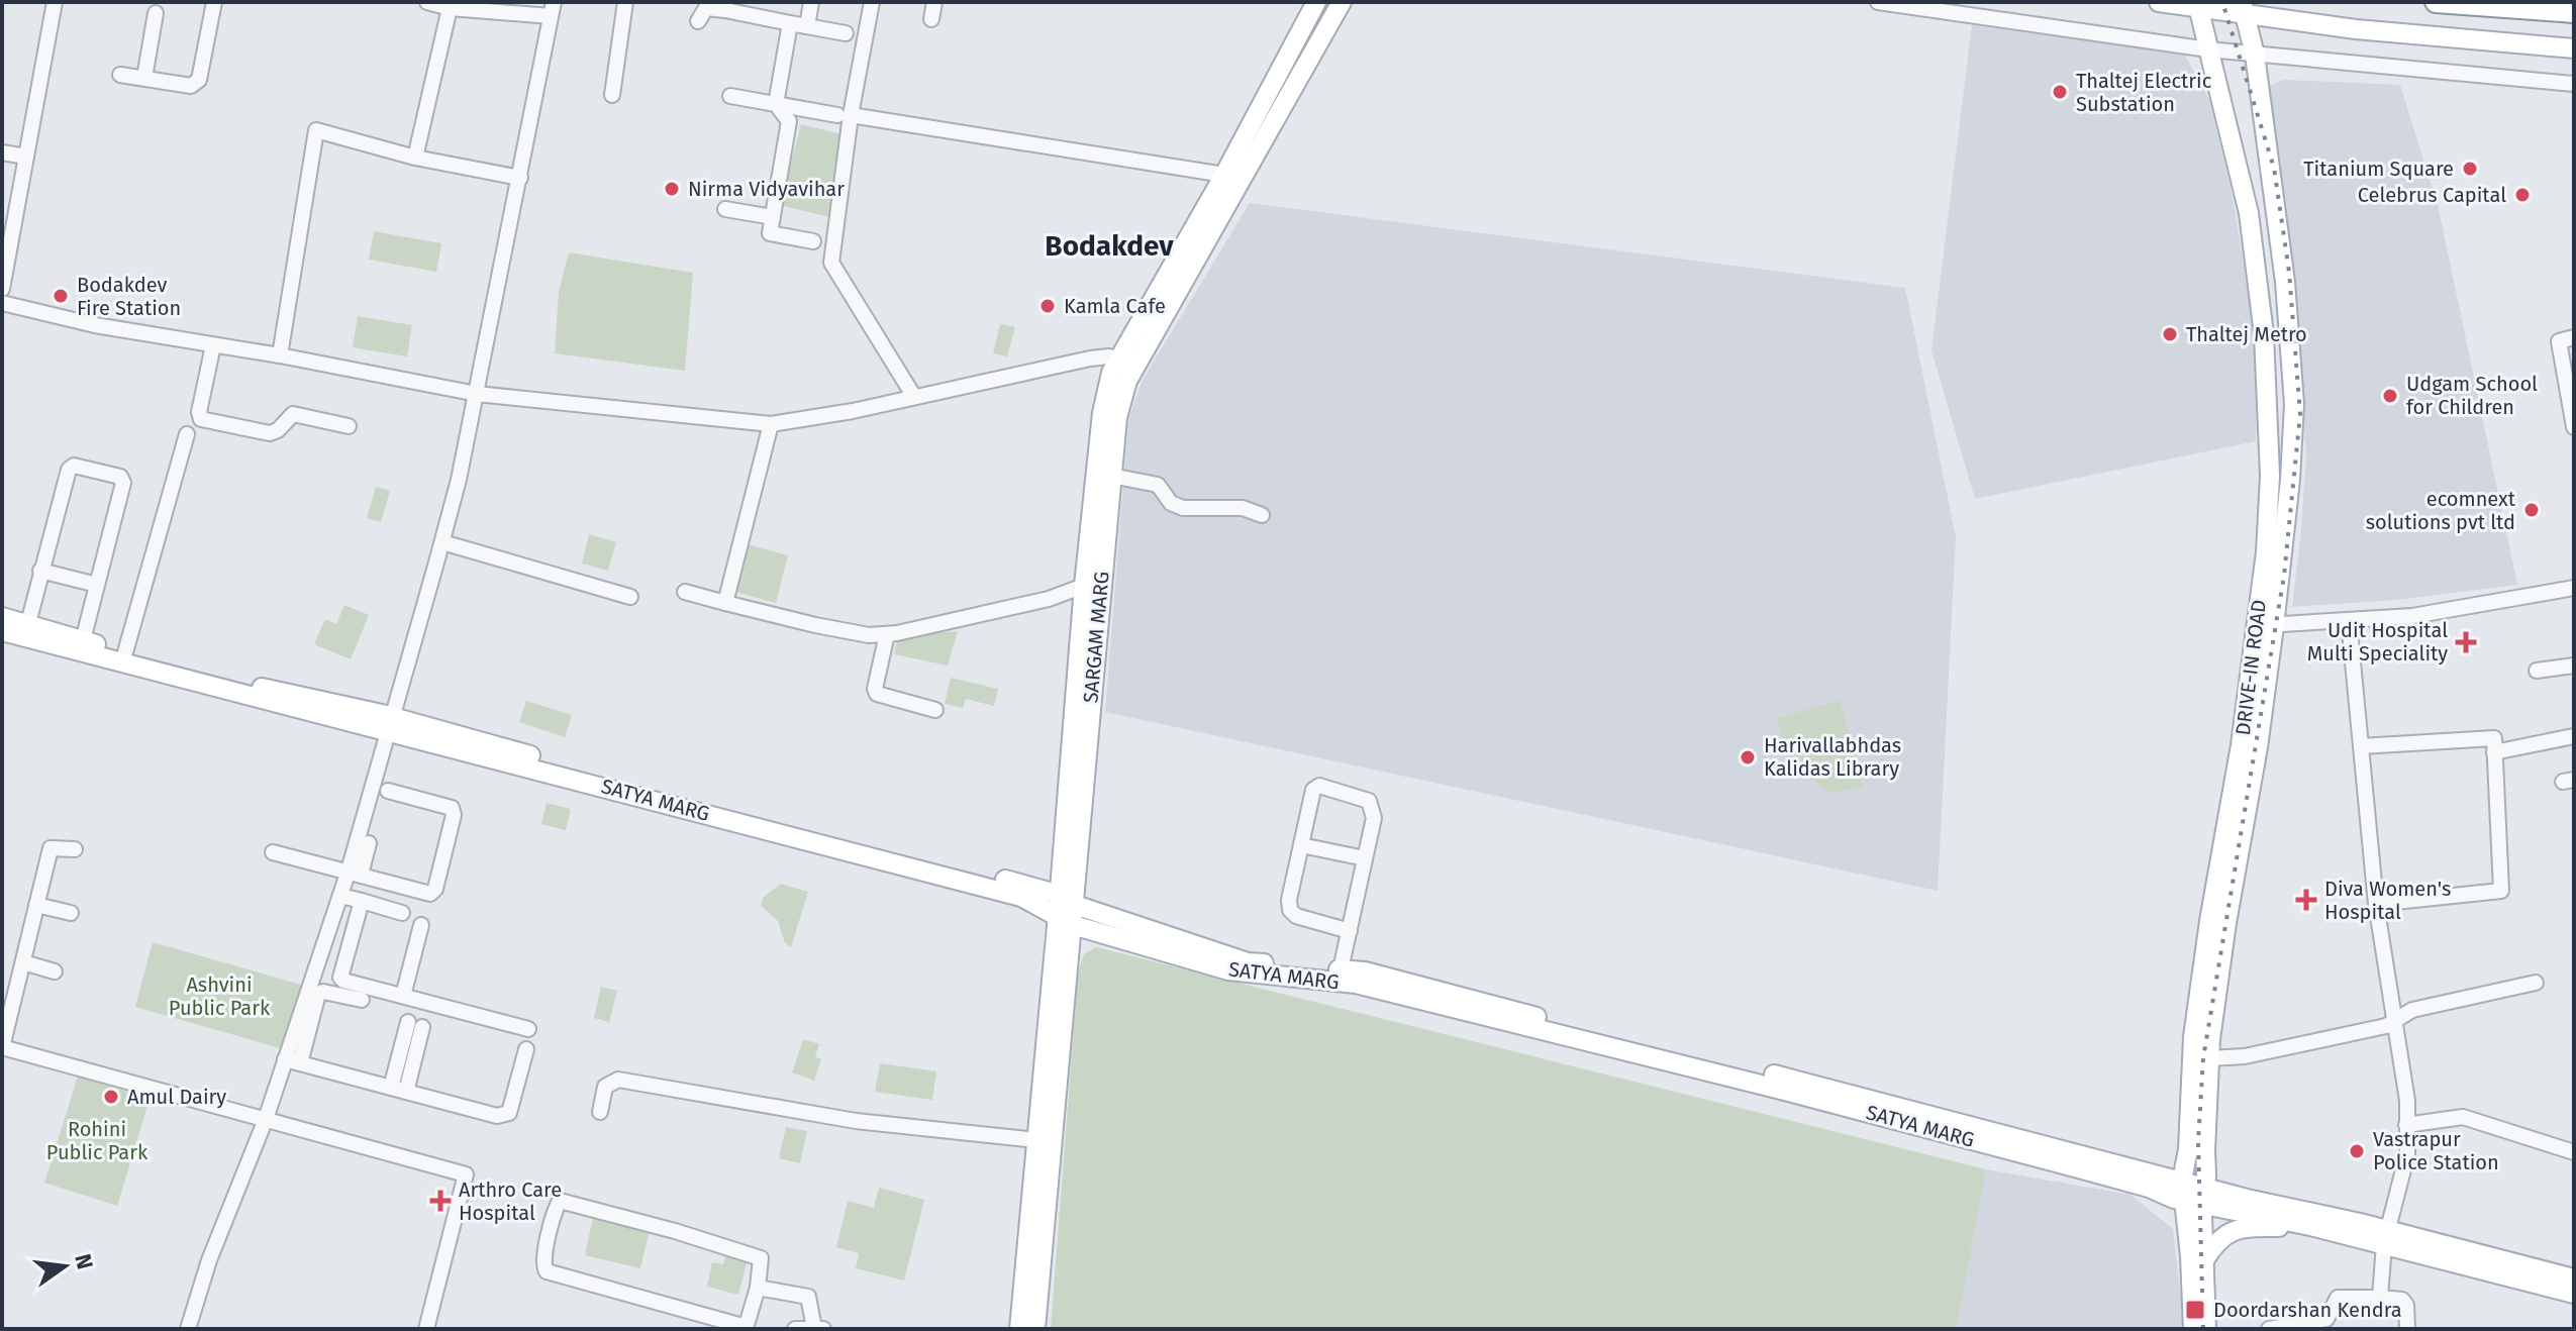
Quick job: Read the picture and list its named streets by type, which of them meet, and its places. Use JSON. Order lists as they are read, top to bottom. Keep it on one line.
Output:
{"streets":{"main road":["SARGAM MARG","DRIVE-IN ROAD","SATYA MARG"]},"crossings":[["SARGAM MARG","SATYA MARG"],["DRIVE-IN ROAD","SATYA MARG"]],"districts":["Bodakdev"],"parks":["Ashvini Public Park","Rohini Public Park"],"places":{"other":["Thaltej Electric Substation","Titanium Square","Nirma Vidyavihar","Celebrus Capital","Bodakdev Fire Station","Kamla Cafe","Thaltej Metro","Udgam School for Children","ecomnext solutions pvt ltd","Harivallabhdas Kalidas Library","Amul Dairy","Vastrapur Police Station"],"health":["Udit Hospital Multi Speciality","Diva Women's Hospital","Arthro Care Hospital"],"transit":["Doordarshan Kendra"]},"north":"right"}
